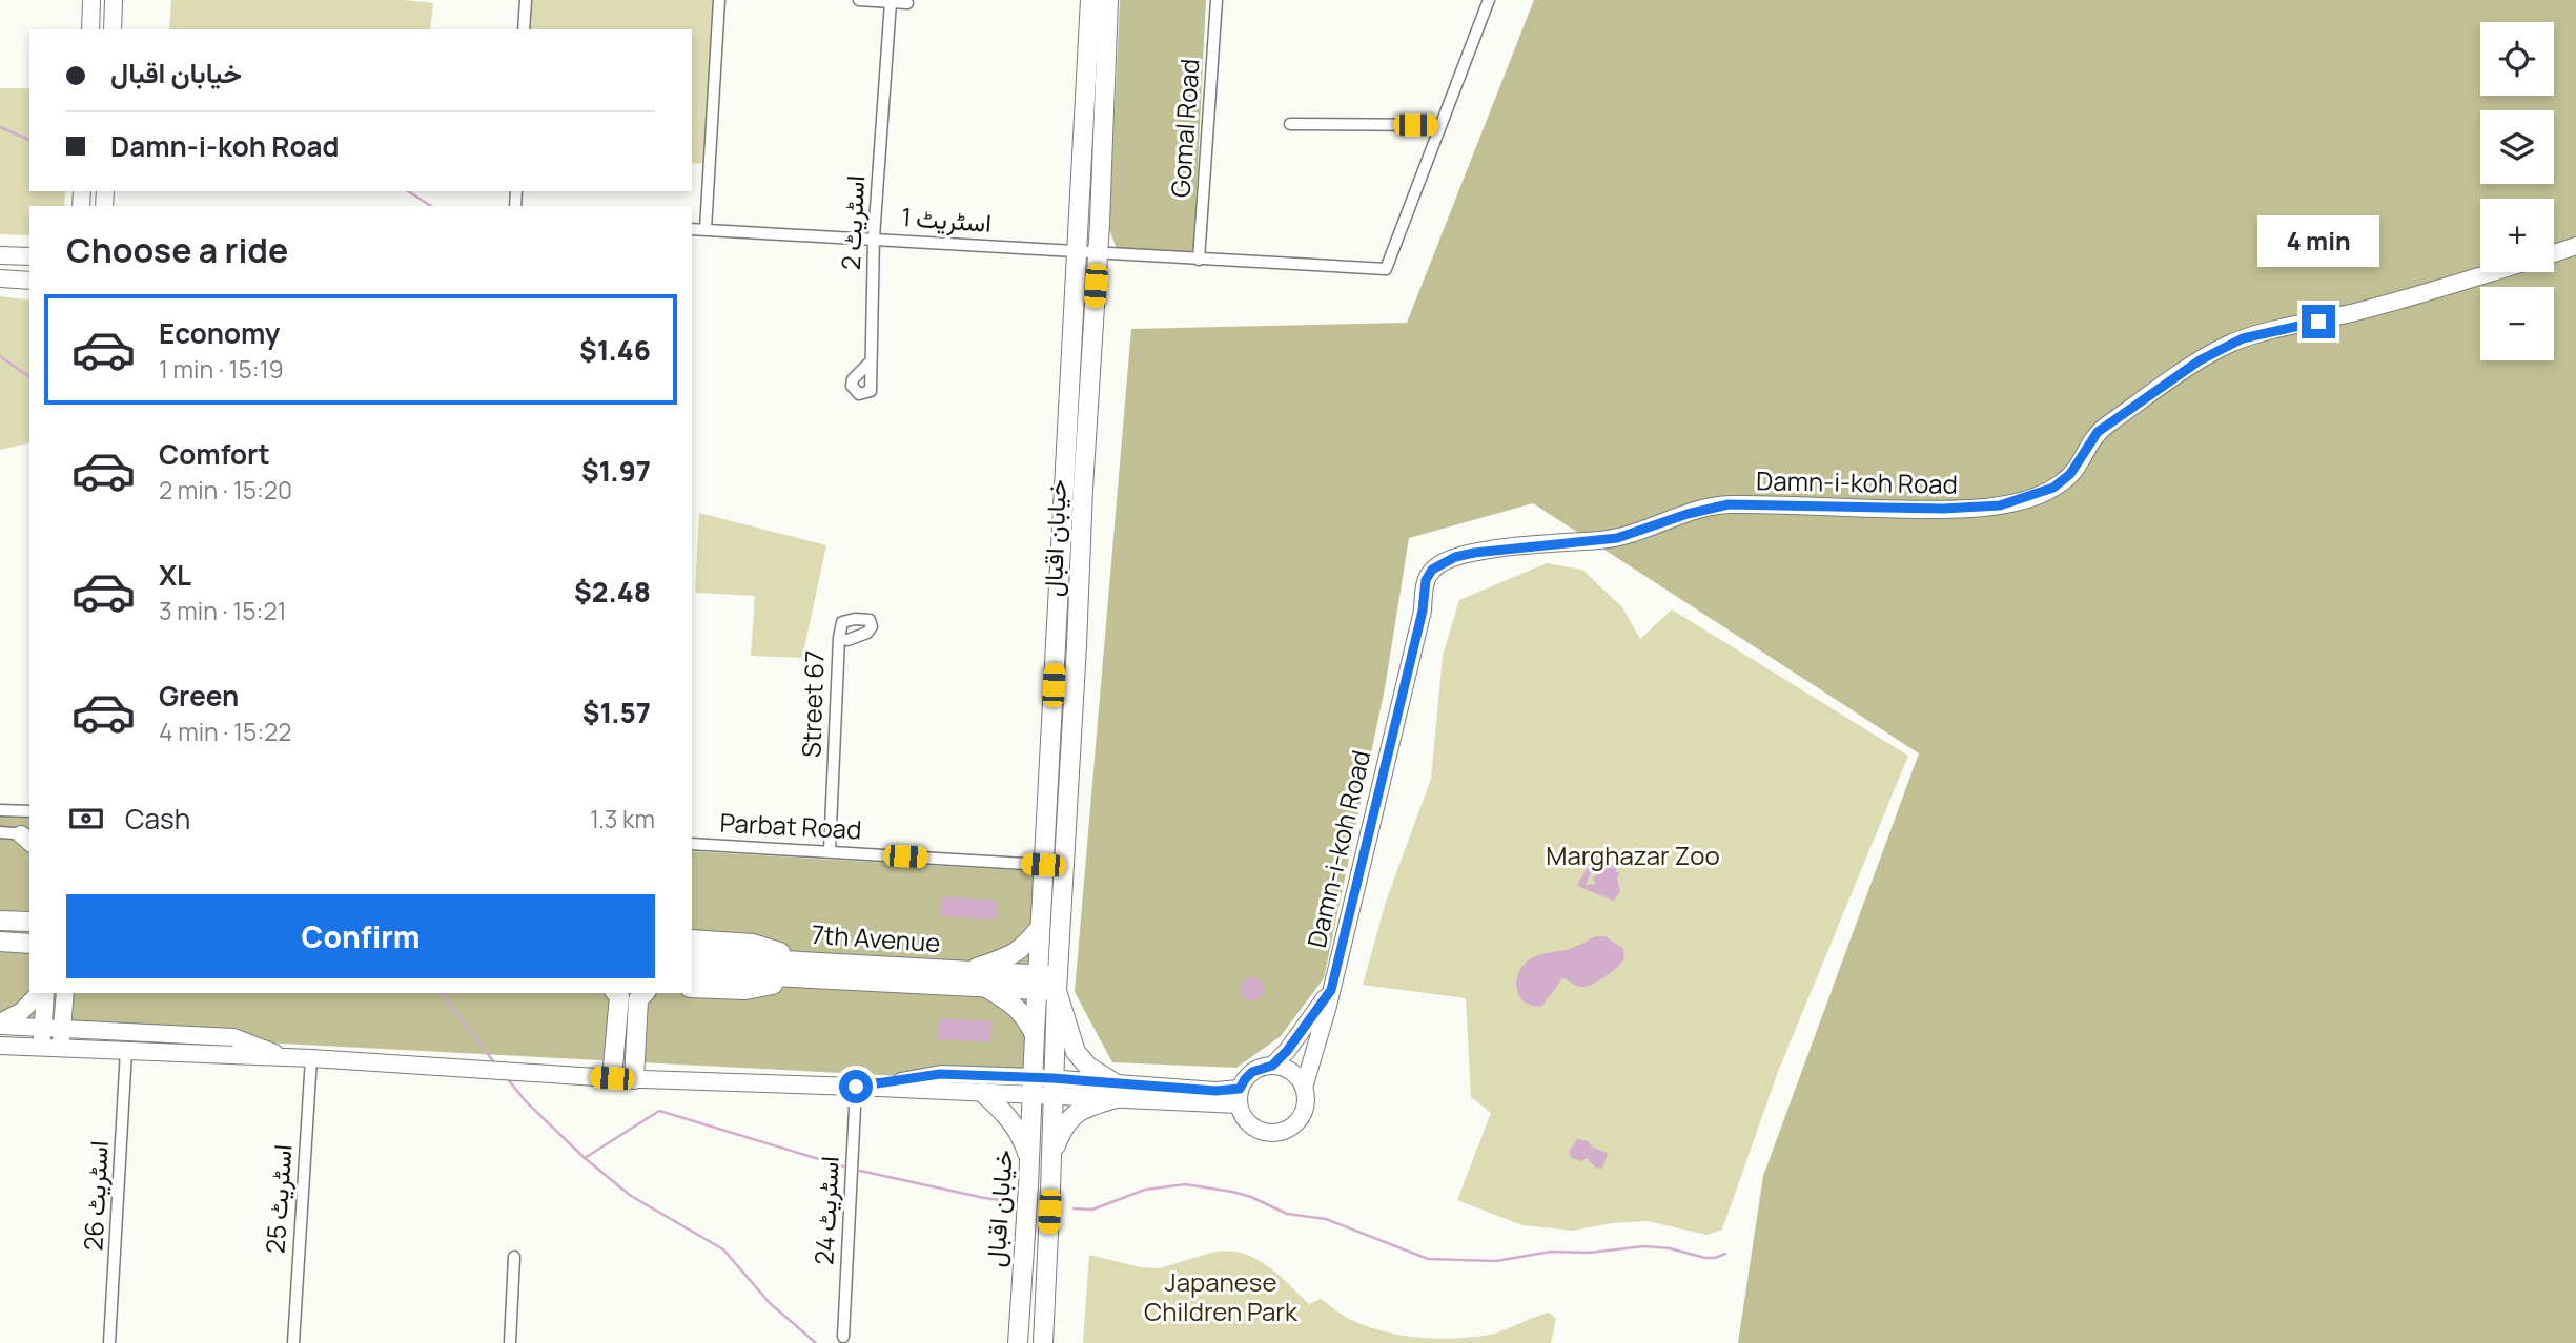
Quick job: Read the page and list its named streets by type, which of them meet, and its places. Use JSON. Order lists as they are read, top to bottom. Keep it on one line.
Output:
{"streets":{"main road":["Damn-i-koh Road","خیابان اقبال","7th Avenue"],"street":["Gomal Road","اسٹریٹ 1","اسٹریٹ 2","Street 67","Parbat Road","اسٹریٹ 26","اسٹریٹ 25","اسٹریٹ 24"]},"crossings":[["Gomal Road","اسٹریٹ 1"],["اسٹریٹ 1","اسٹریٹ 2"],["اسٹریٹ 1","خیابان اقبال"],["خیابان اقبال","Parbat Road"],["خیابان اقبال","7th Avenue"],["Street 67","Parbat Road"]],"parks":["Marghazar Zoo","Japanese Children Park"],"page":{"map_buttons":["+","−"],"banner":["خیابان اقبال","Damn-i-koh Road"],"heading":"Choose a ride","bubble":"4 min","list":[{"name":"Economy","note":"1 min · 15:19","value":"$1.46"},{"name":"Comfort","note":"2 min · 15:20","value":"$1.97"},{"name":"XL","note":"3 min · 15:21","value":"$2.48"},{"name":"Green","note":"4 min · 15:22","value":"$1.57"}],"pay":["Cash","1.3 km"],"buttons":"Confirm"}}
